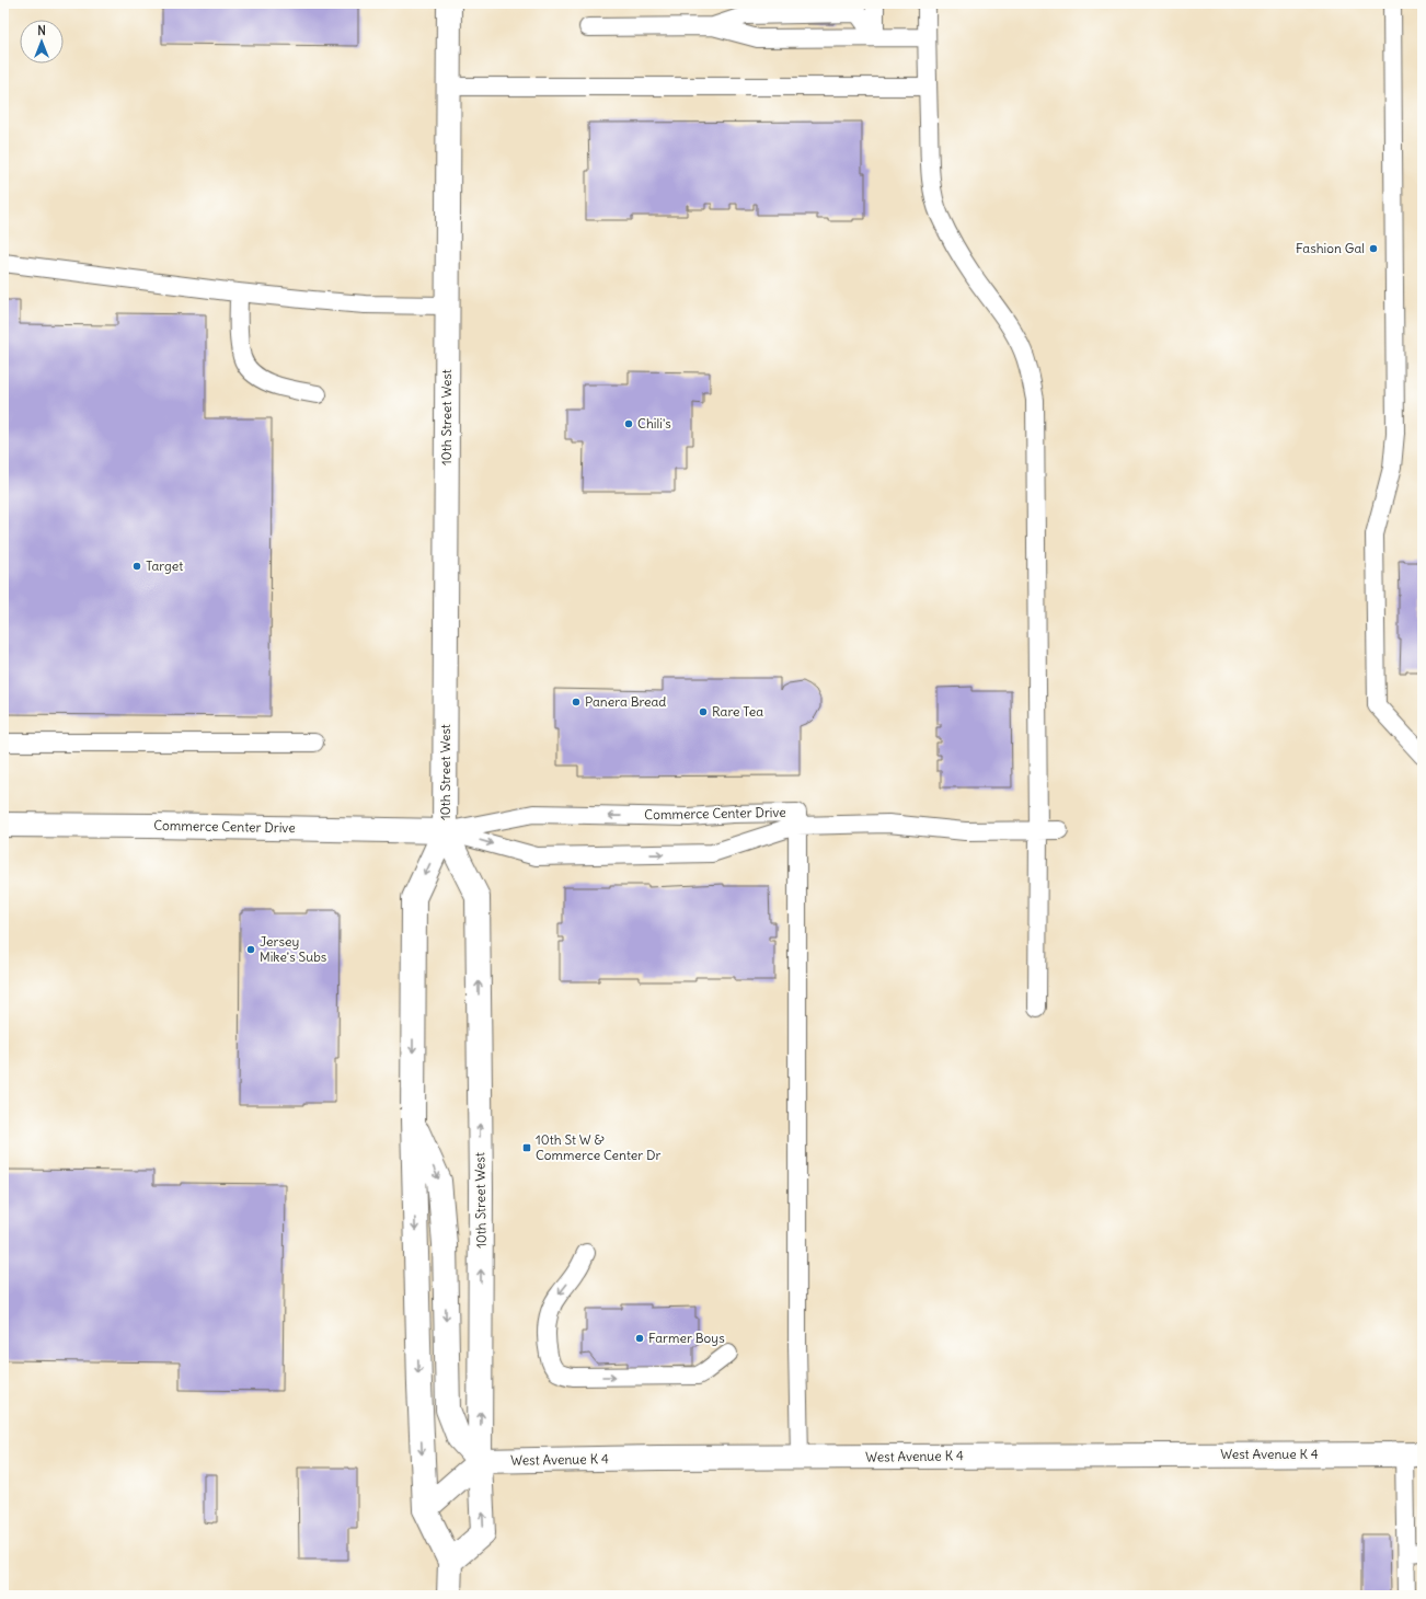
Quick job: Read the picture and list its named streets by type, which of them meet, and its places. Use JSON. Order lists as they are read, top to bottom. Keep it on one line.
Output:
{"streets":{"main road":["10th Street West","Commerce Center Drive","West Avenue K 4"]},"crossings":[["10th Street West","Commerce Center Drive"],["10th Street West","West Avenue K 4"]],"places":{"other":["Fashion Gal","Chili's","Target","Panera Bread","Rare Tea","Jersey Mike's Subs","Farmer Boys"],"transit":["10th St W & Commerce Center Dr"]},"north":"top"}
